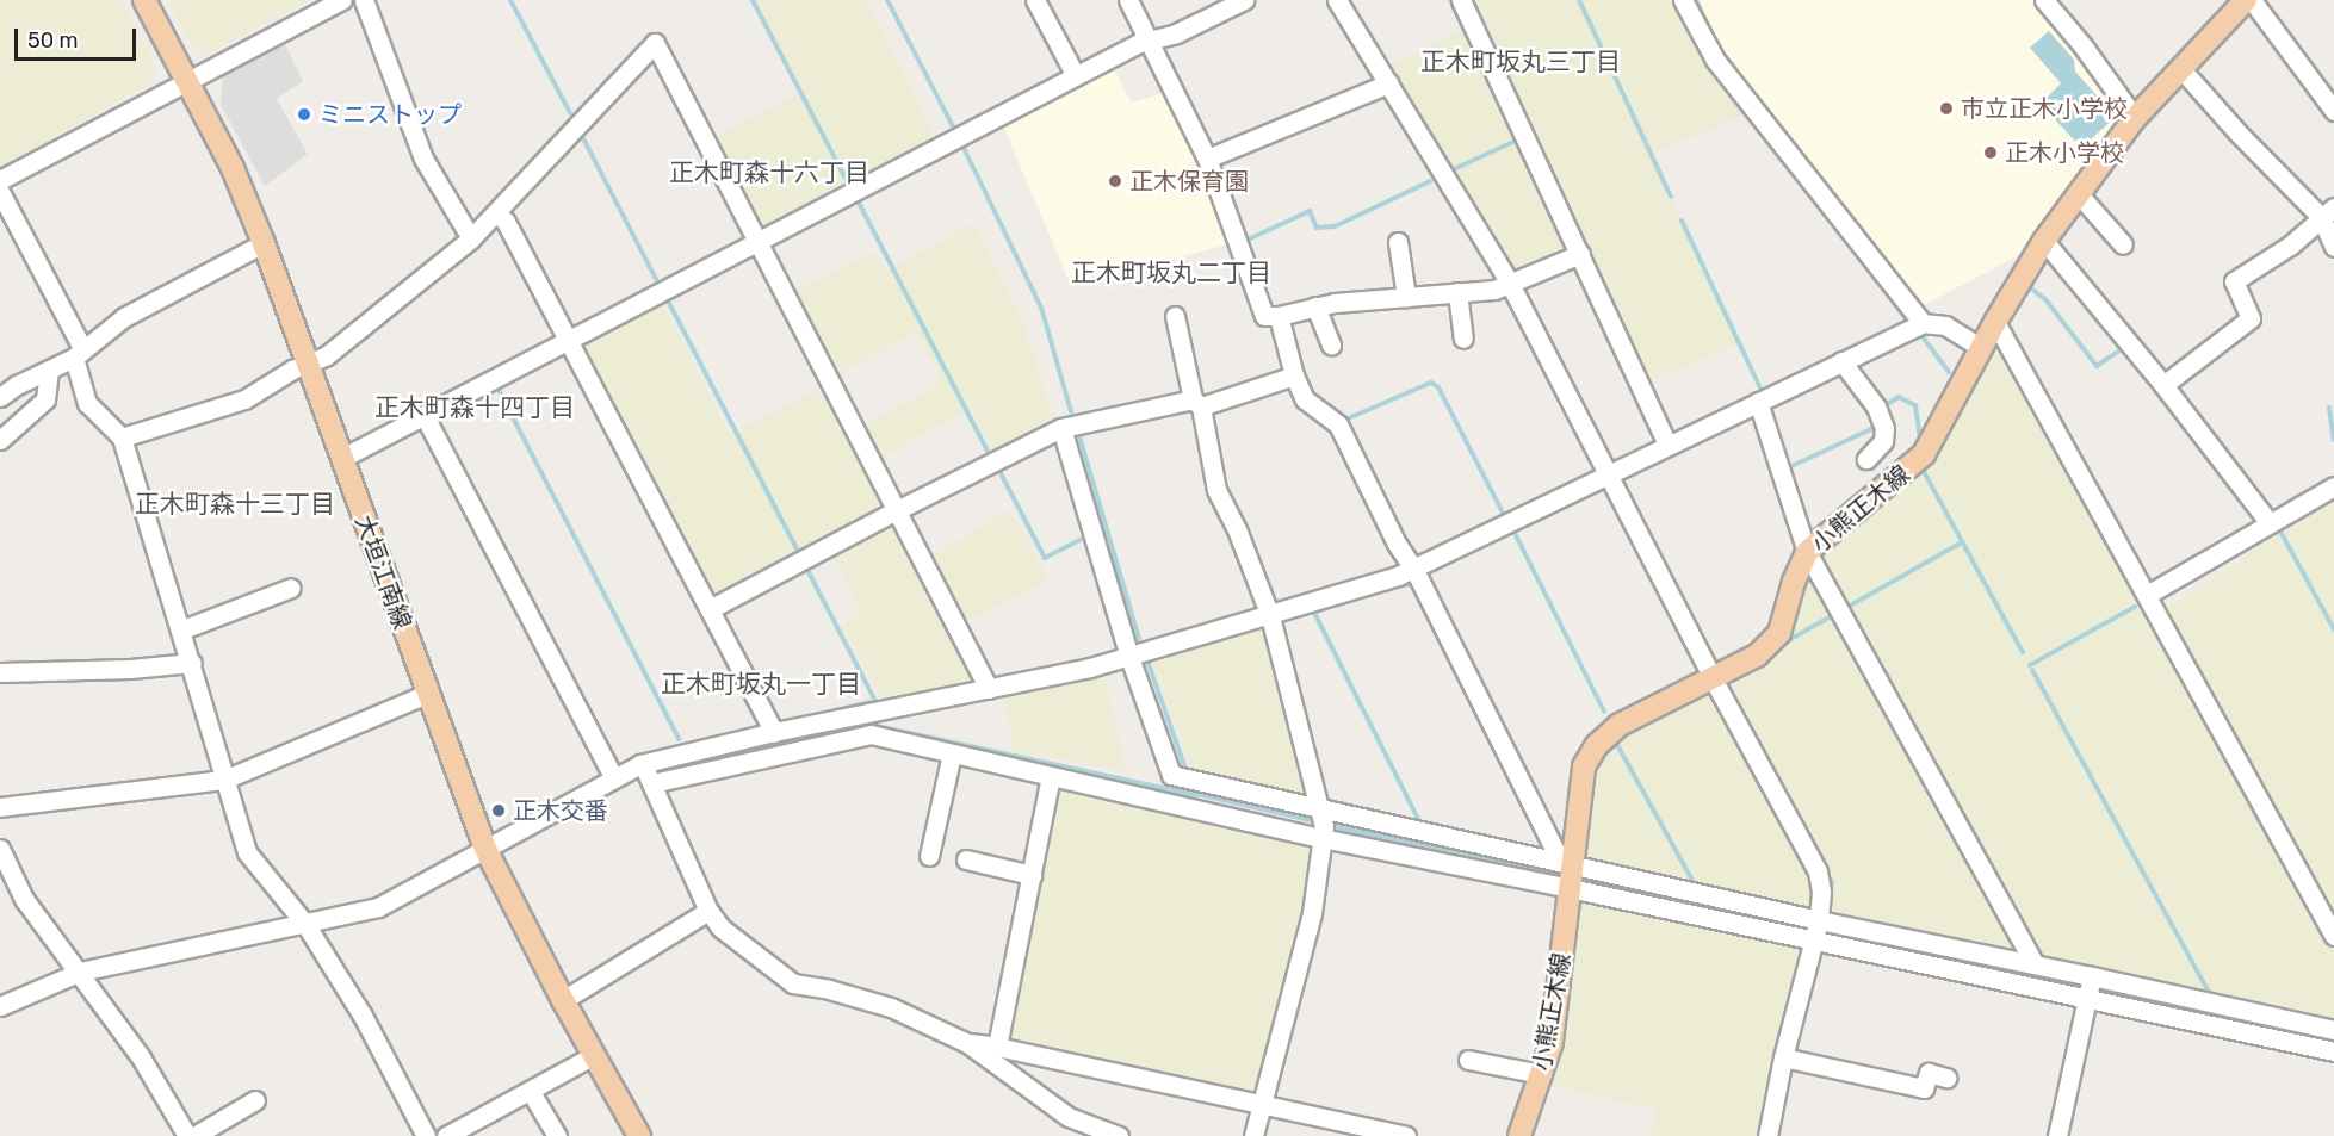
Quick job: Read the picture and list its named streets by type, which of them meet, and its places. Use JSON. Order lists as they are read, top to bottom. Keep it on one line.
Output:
{"streets":{"main road":["小熊正木線","大垣江南線"]},"districts":["正木町坂丸三丁目","正木町森十六丁目","正木町坂丸二丁目","正木町森十四丁目","正木町森十三丁目","正木町坂丸一丁目"],"places":["市立正木小学校","ミニストップ","正木小学校","正木保育園","正木交番"],"scale_bar":"50 m"}
